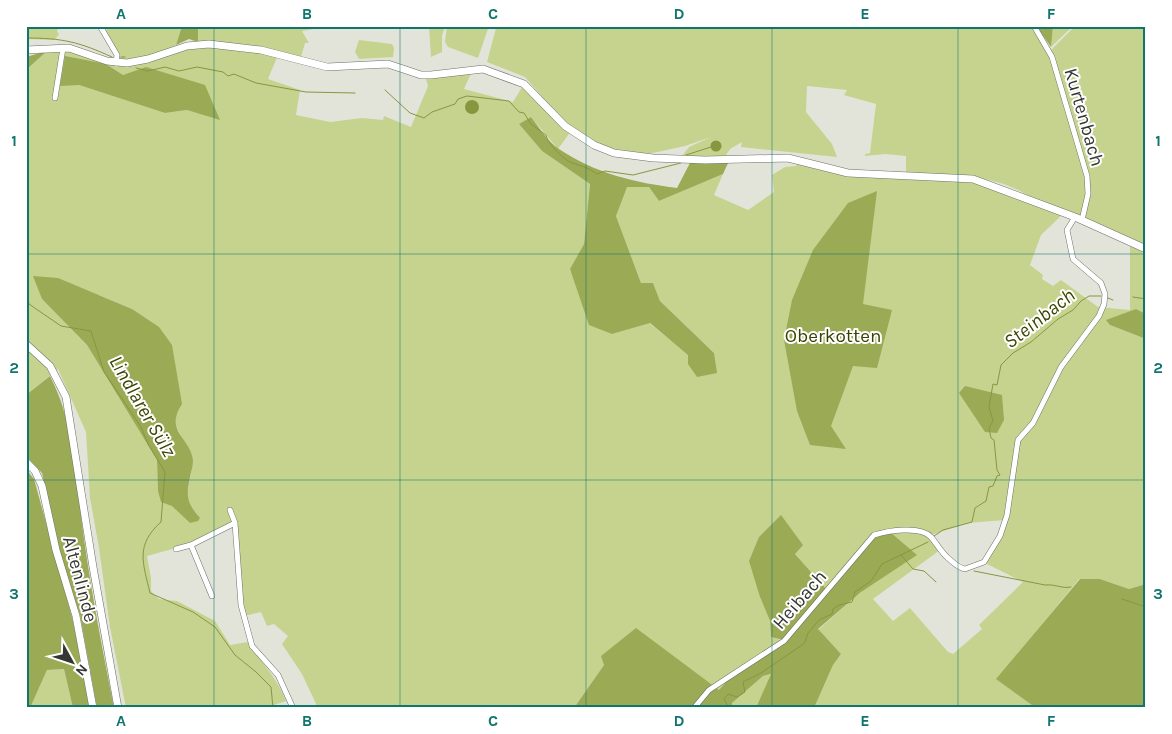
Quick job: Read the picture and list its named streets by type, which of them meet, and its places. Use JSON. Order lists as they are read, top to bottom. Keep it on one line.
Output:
{"streets":{"street":["Kurtenbach","Altenlinde","Heibach"]},"crossings":[["Kurtenbach","Heibach"]],"water":["Steinbach","Lindlarer Sülz"],"parks":["Oberkotten"],"north":"bottom right","grid":{"columns":["A","B","C","D","E","F"],"rows":["1","2","3"]}}
